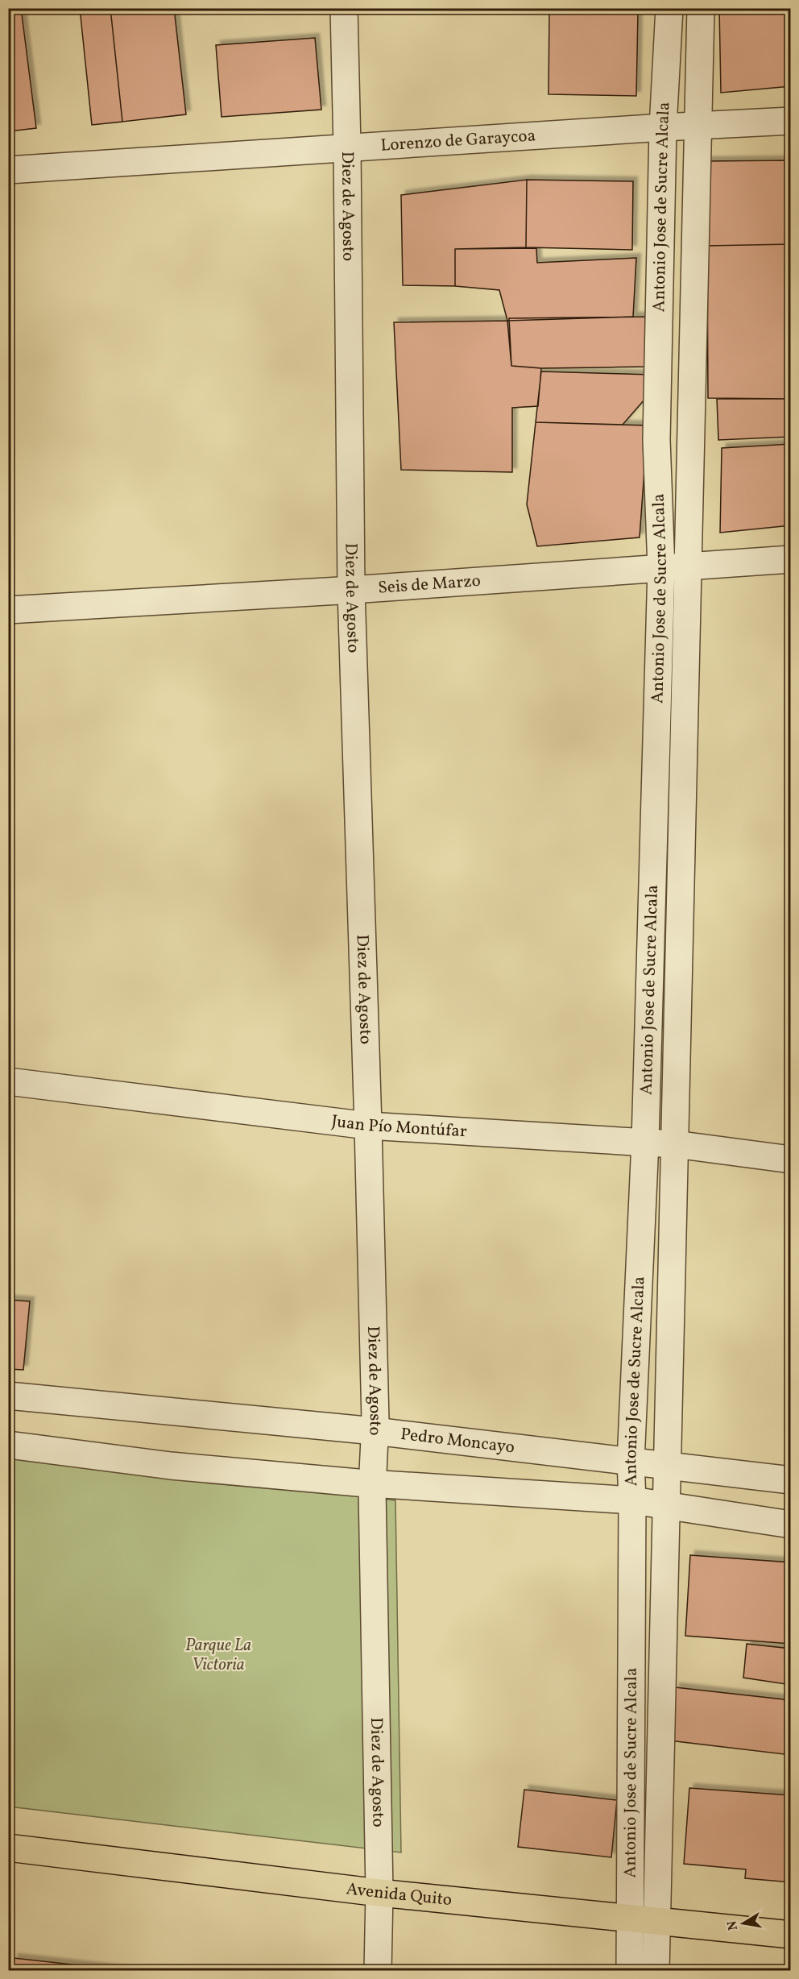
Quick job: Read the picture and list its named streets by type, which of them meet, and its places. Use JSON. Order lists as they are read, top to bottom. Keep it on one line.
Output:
{"streets":{"main road":["Avenida Quito"],"street":["Lorenzo de Garaycoa","Diez de Agosto","Antonio Jose de Sucre Alcala","Seis de Marzo","Juan Pío Montúfar","Pedro Moncayo"]},"crossings":[["Lorenzo de Garaycoa","Diez de Agosto"],["Lorenzo de Garaycoa","Antonio Jose de Sucre Alcala"],["Diez de Agosto","Seis de Marzo"],["Diez de Agosto","Juan Pío Montúfar"],["Diez de Agosto","Pedro Moncayo"],["Diez de Agosto","Avenida Quito"],["Antonio Jose de Sucre Alcala","Seis de Marzo"],["Antonio Jose de Sucre Alcala","Juan Pío Montúfar"],["Antonio Jose de Sucre Alcala","Pedro Moncayo"],["Antonio Jose de Sucre Alcala","Avenida Quito"]],"parks":["Parque La Victoria"],"north":"left"}
